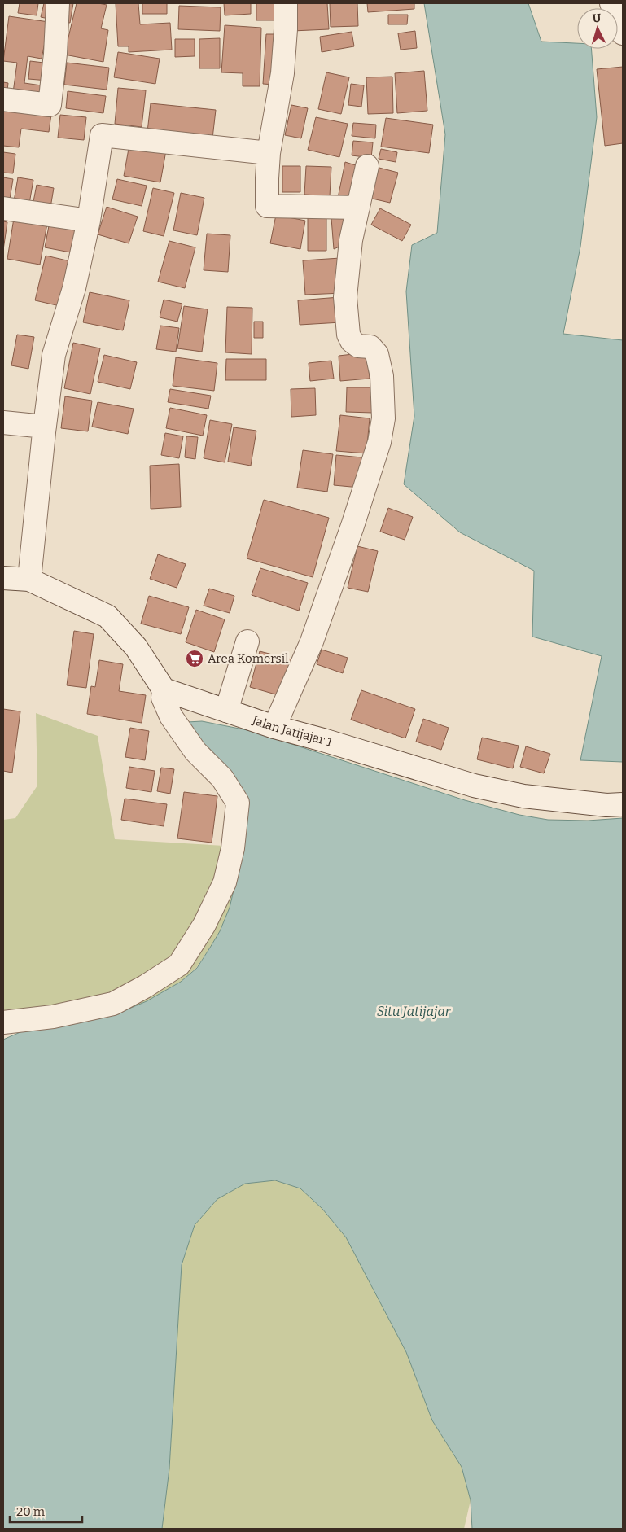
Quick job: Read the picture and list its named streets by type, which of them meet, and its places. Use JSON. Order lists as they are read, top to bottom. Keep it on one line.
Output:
{"streets":{"street":["Jalan Jatijajar 1"]},"water":["Situ Jatijajar"],"places":{"supermarket":["Area Komersil"]},"scale_bar":"20 m","north":"top"}
